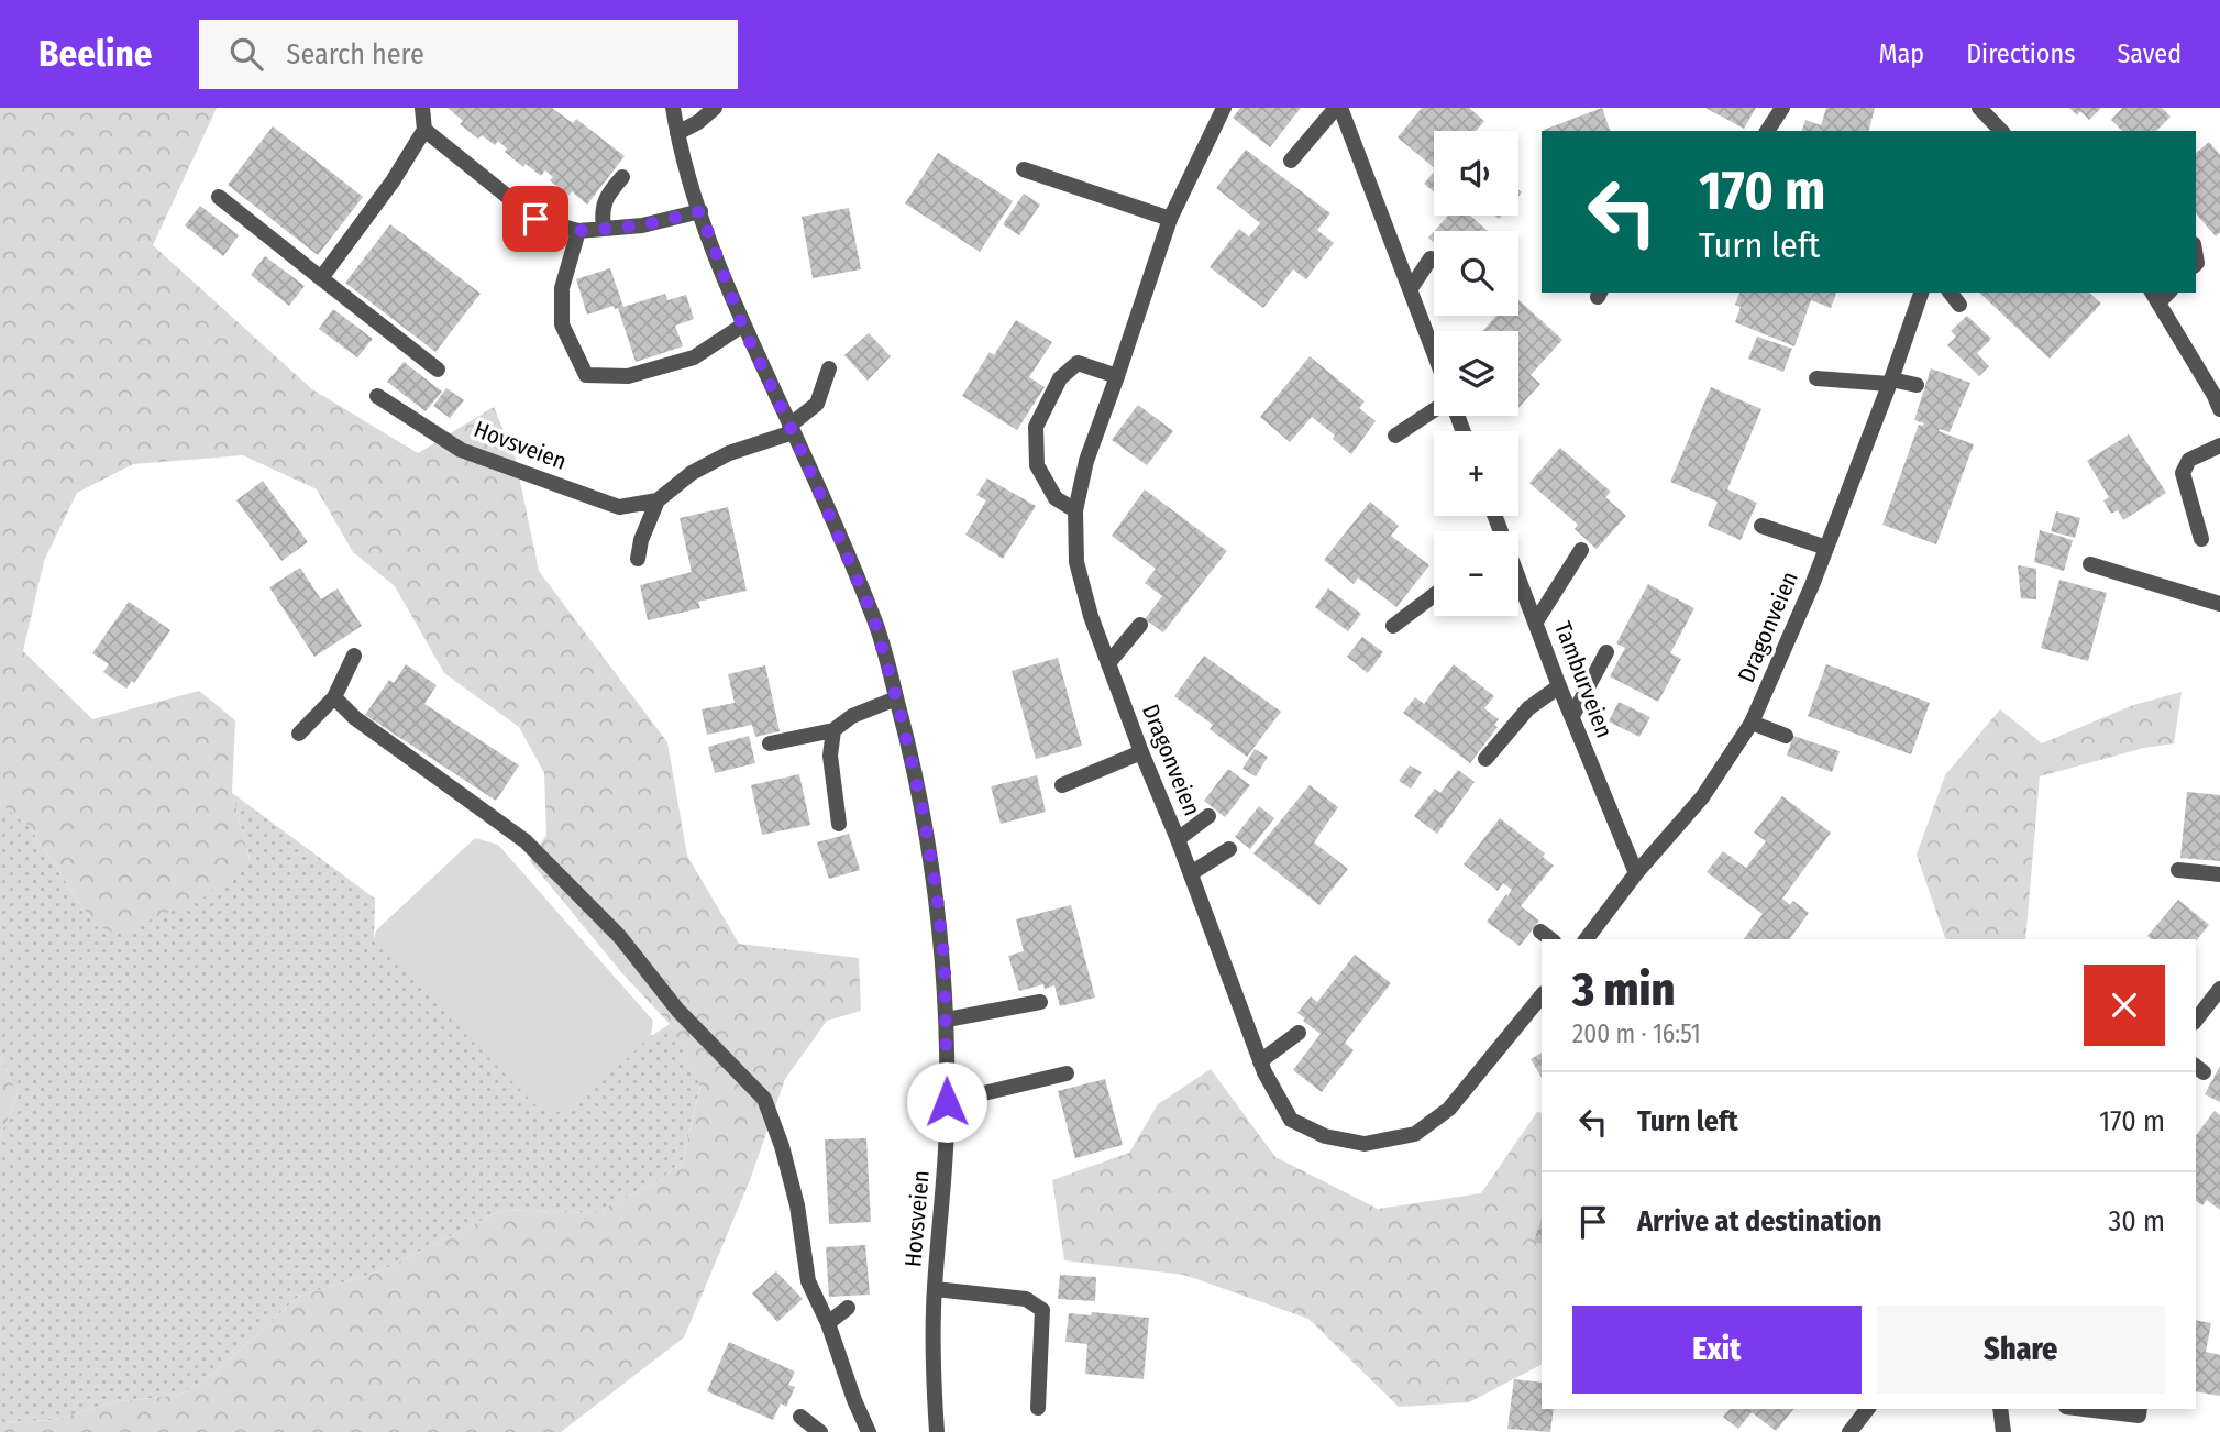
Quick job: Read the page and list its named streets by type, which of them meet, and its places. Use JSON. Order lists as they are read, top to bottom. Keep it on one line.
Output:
{"streets":{"street":["Hovsveien","Dragonveien","Tamburveien"]},"crossings":[["Dragonveien","Tamburveien"]],"page":{"header":"Beeline","search":"Search here","nav":["Map","Directions","Saved"],"map_buttons":["+","−"],"turn":["170 m","Turn left"],"heading":["3 min","200 m · 16:51"],"list":[{"name":"Turn left","value":"170 m"},{"name":"Arrive at destination","value":"30 m"}],"buttons":["Exit","Share"]}}
